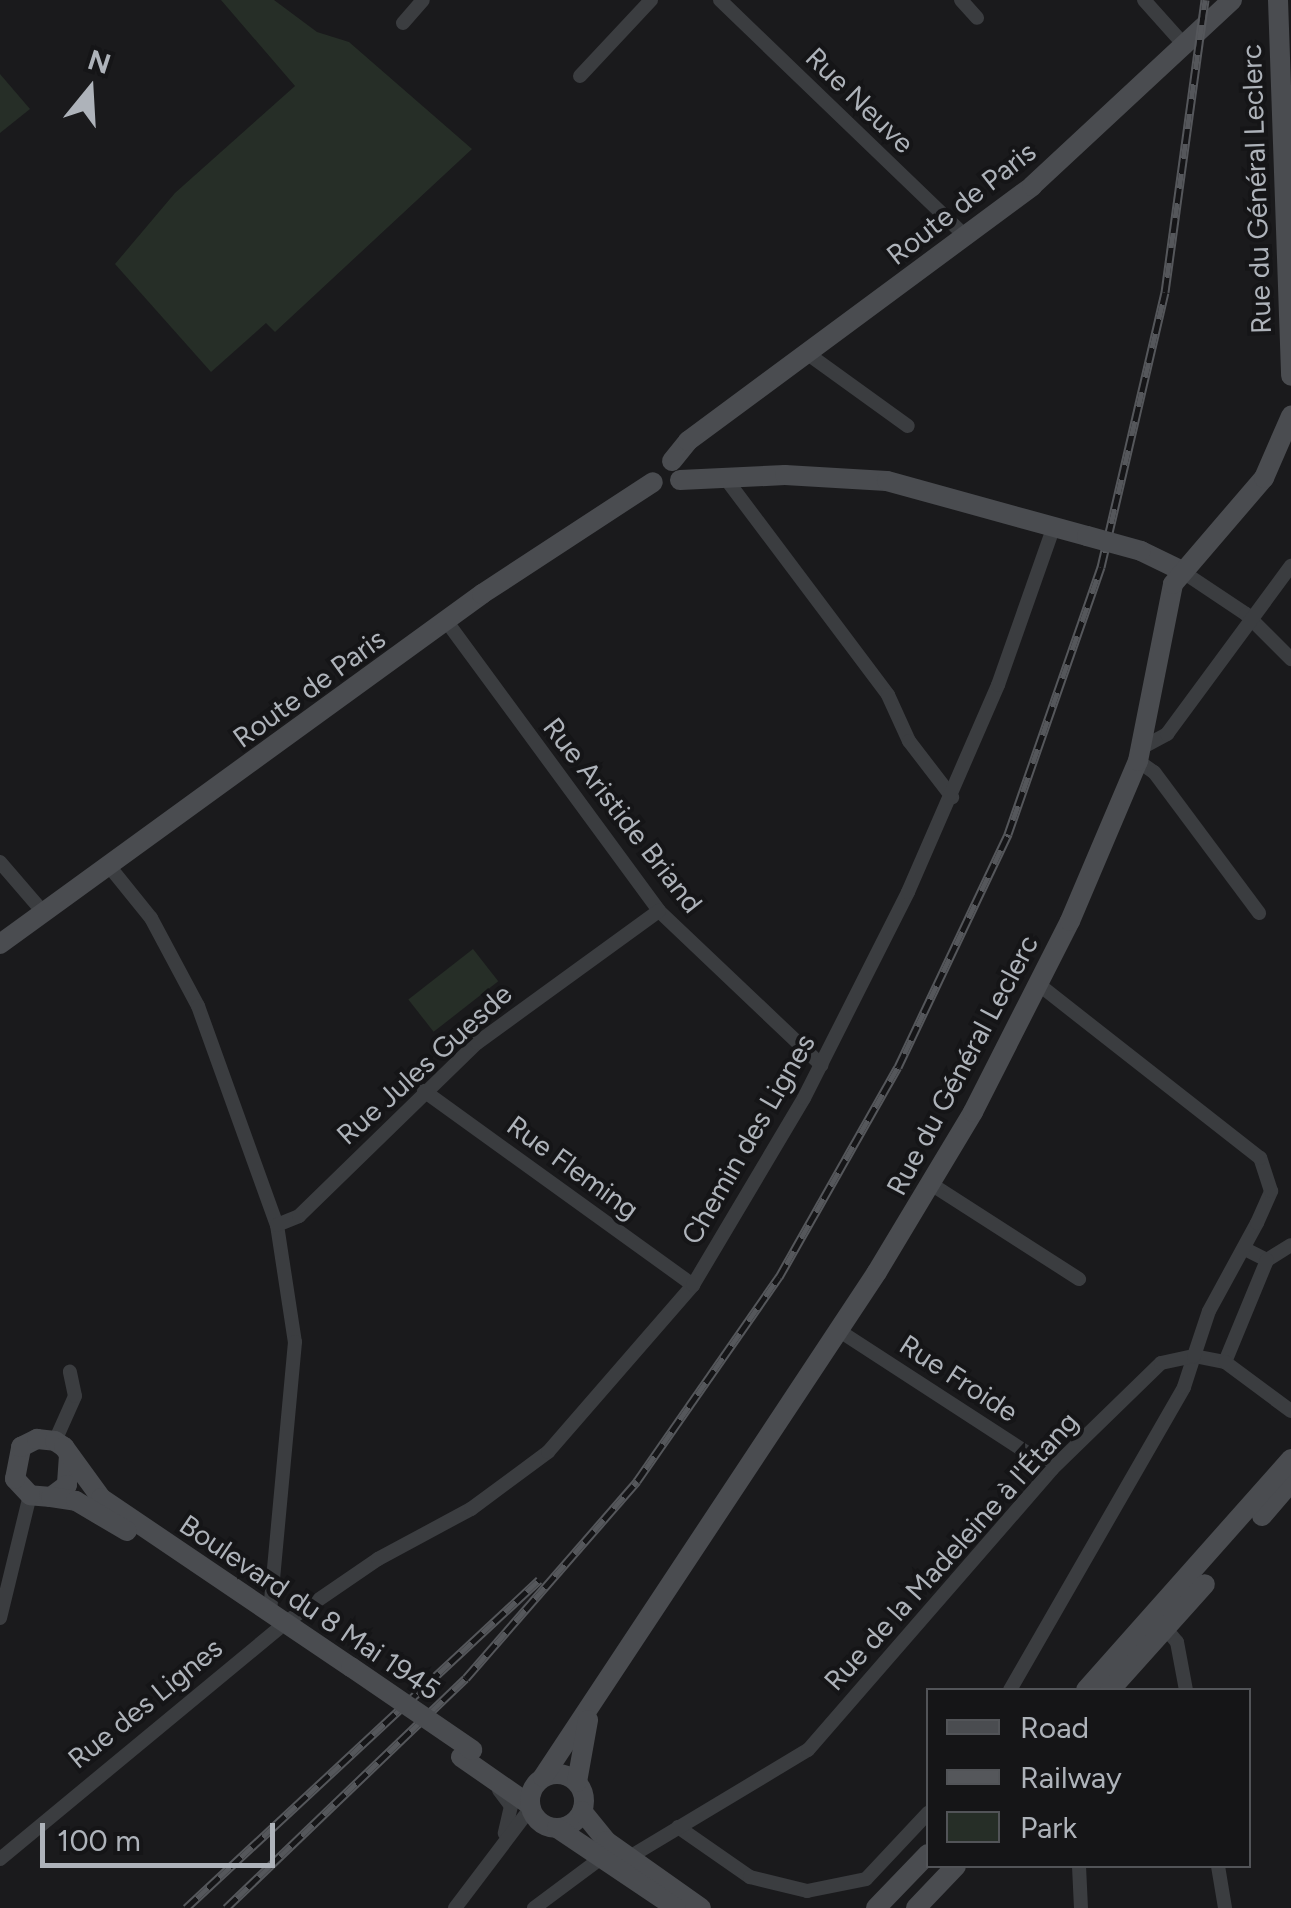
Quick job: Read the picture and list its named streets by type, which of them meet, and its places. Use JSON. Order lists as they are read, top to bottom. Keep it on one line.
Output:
{"streets":{"main road":["Rue du Général Leclerc","Route de Paris","Boulevard du 8 Mai 1945"],"street":["Rue Neuve","Rue Aristide Briand","Rue Jules Guesde","Chemin des Lignes","Rue Fleming","Rue Froide","Rue de la Madeleine à l'Étang","Rue des Lignes"]},"crossings":[["Rue Neuve","Route de Paris"],["Rue du Général Leclerc","Rue Froide"],["Rue du Général Leclerc","Boulevard du 8 Mai 1945"],["Route de Paris","Rue Aristide Briand"],["Rue Aristide Briand","Rue Jules Guesde"],["Rue Aristide Briand","Chemin des Lignes"],["Rue Jules Guesde","Rue Fleming"],["Chemin des Lignes","Rue Fleming"],["Chemin des Lignes","Boulevard du 8 Mai 1945"],["Chemin des Lignes","Rue des Lignes"],["Rue Froide","Rue de la Madeleine à l'Étang"],["Boulevard du 8 Mai 1945","Rue des Lignes"]],"legend":["Road","Railway","Park"],"scale_bar":"100 m","north":"top"}
